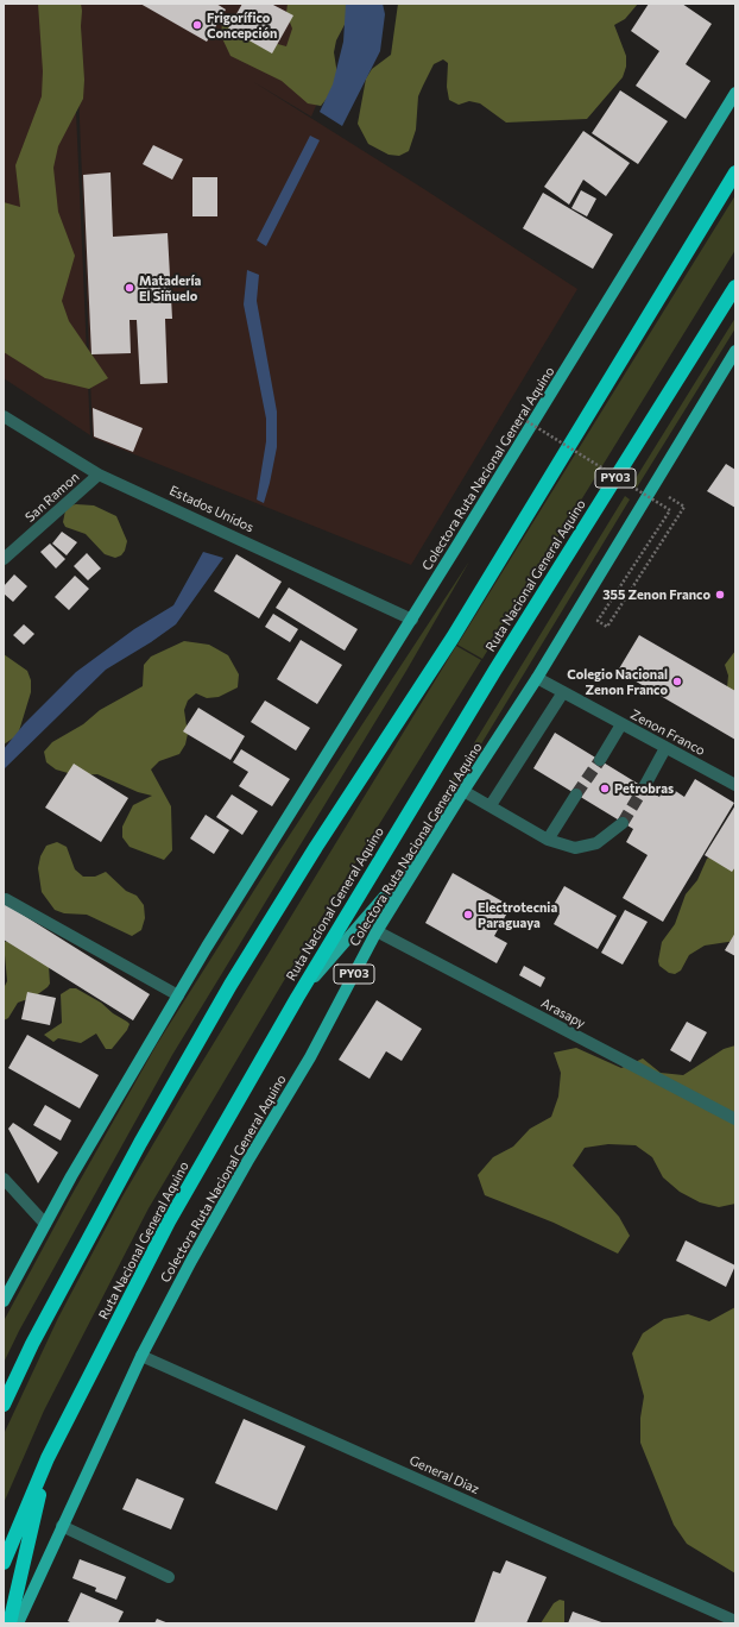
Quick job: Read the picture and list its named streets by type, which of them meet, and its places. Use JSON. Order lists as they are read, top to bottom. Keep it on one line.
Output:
{"streets":{"highway":["PY03","Ruta Nacional General Aquino"],"main road":["Colectora Ruta Nacional General Aquino"],"street":["San Ramon","Estados Unidos","Zenon Franco","Arasapy","General Diaz"]},"crossings":[["Colectora Ruta Nacional General Aquino","Estados Unidos"],["Colectora Ruta Nacional General Aquino","Zenon Franco"],["Colectora Ruta Nacional General Aquino","Arasapy"],["Colectora Ruta Nacional General Aquino","General Diaz"],["San Ramon","Estados Unidos"]],"places":["Frigorífico Concepción","Matadería El Siñuelo","355 Zenon Franco","Colegio Nacional Zenon Franco","Petrobras","Electrotecnia Paraguaya"]}
